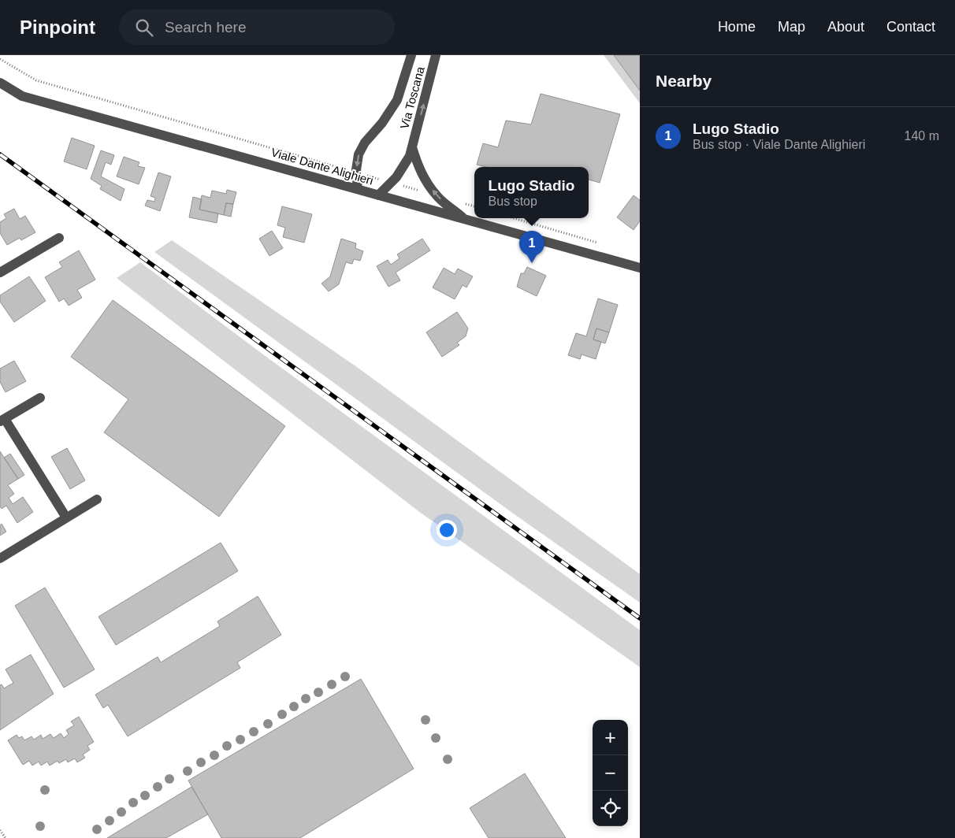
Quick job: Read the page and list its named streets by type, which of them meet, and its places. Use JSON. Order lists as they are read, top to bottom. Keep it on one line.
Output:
{"streets":{"street":["Via Toscana","Viale Dante Alighieri"]},"crossings":[["Via Toscana","Viale Dante Alighieri"]],"page":{"header":"Pinpoint","search":"Search here","nav":["Home","Map","About","Contact"],"heading":"Nearby","list":[{"mark":"1","name":"Lugo Stadio","note":"Bus stop · Viale Dante Alighieri","value":"140 m"}],"popup":["Lugo Stadio","Bus stop"],"pins":"1","map_buttons":["+","−"]}}
